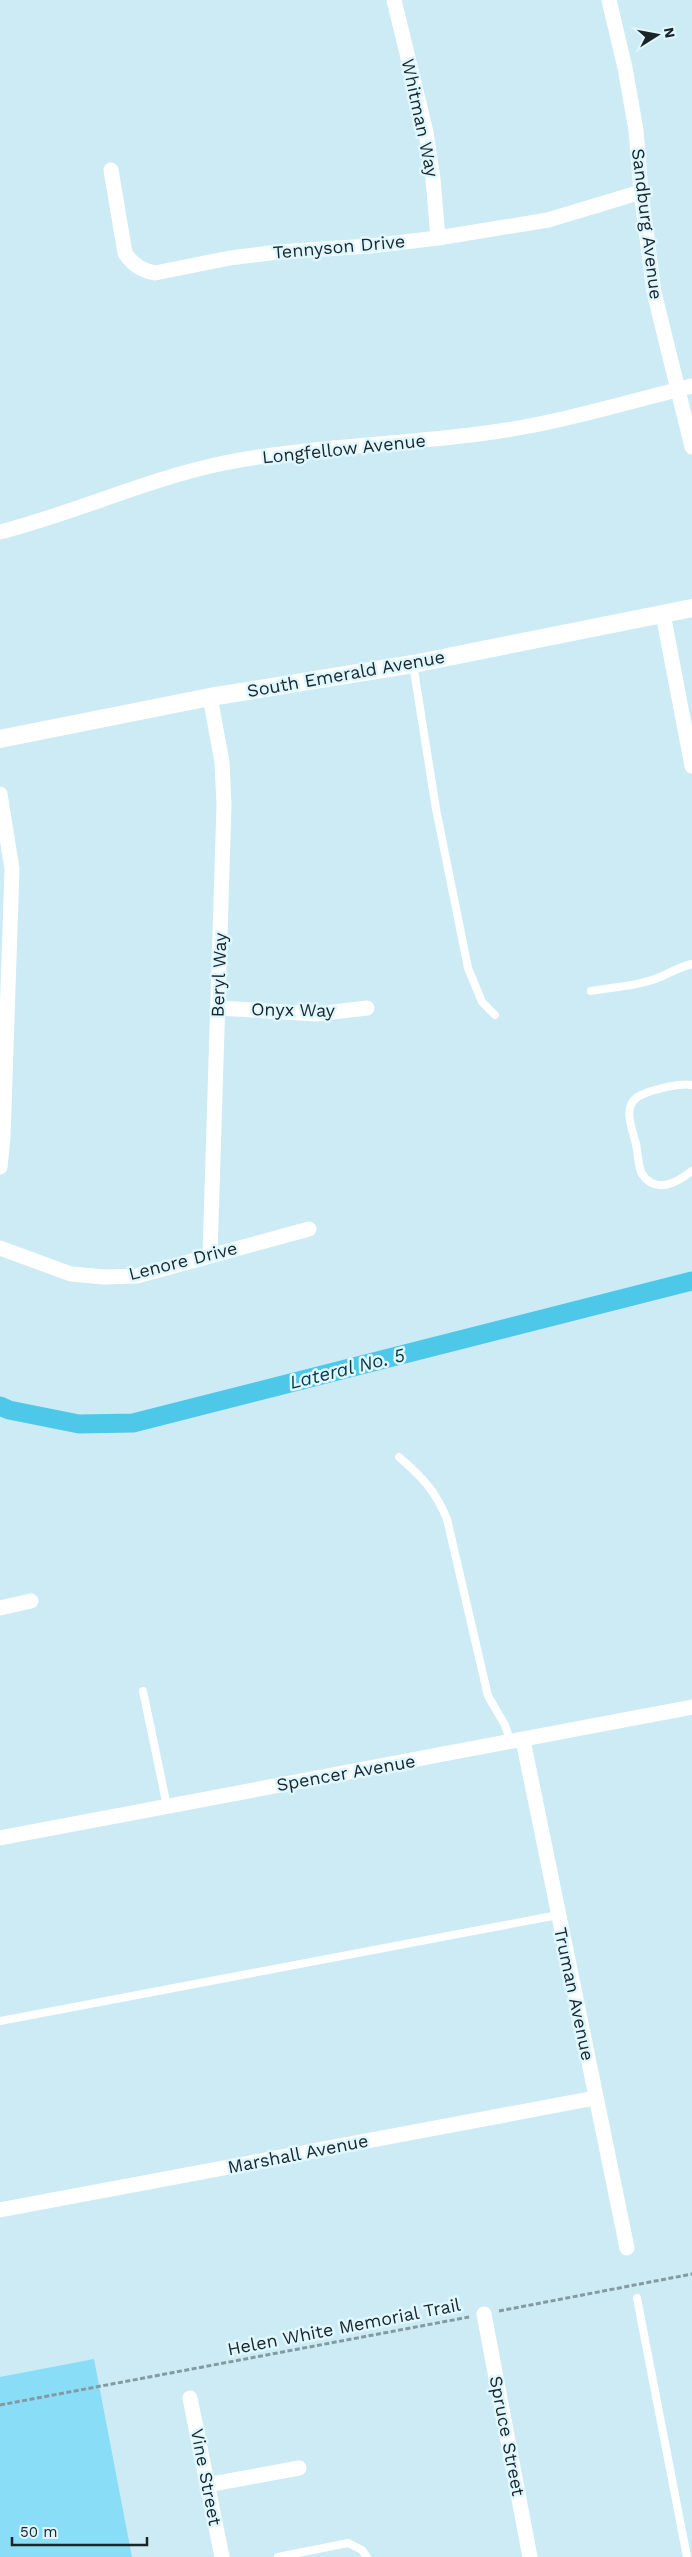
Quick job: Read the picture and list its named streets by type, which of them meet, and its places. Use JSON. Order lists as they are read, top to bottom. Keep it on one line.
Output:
{"streets":{"street":["Whitman Way","Sandburg Avenue","Tennyson Drive","Longfellow Avenue","South Emerald Avenue","Beryl Way","Onyx Way","Lenore Drive","Spencer Avenue","Truman Avenue","Marshall Avenue","Spruce Street","Vine Street"],"path":["Helen White Memorial Trail"]},"crossings":[["Whitman Way","Tennyson Drive"],["Sandburg Avenue","Tennyson Drive"],["Sandburg Avenue","Longfellow Avenue"],["South Emerald Avenue","Beryl Way"],["Beryl Way","Onyx Way"],["Beryl Way","Lenore Drive"],["Spencer Avenue","Truman Avenue"],["Truman Avenue","Marshall Avenue"],["Helen White Memorial Trail","Spruce Street"]],"water":["Lateral No. 5"],"scale_bar":"50 m","north":"right"}
